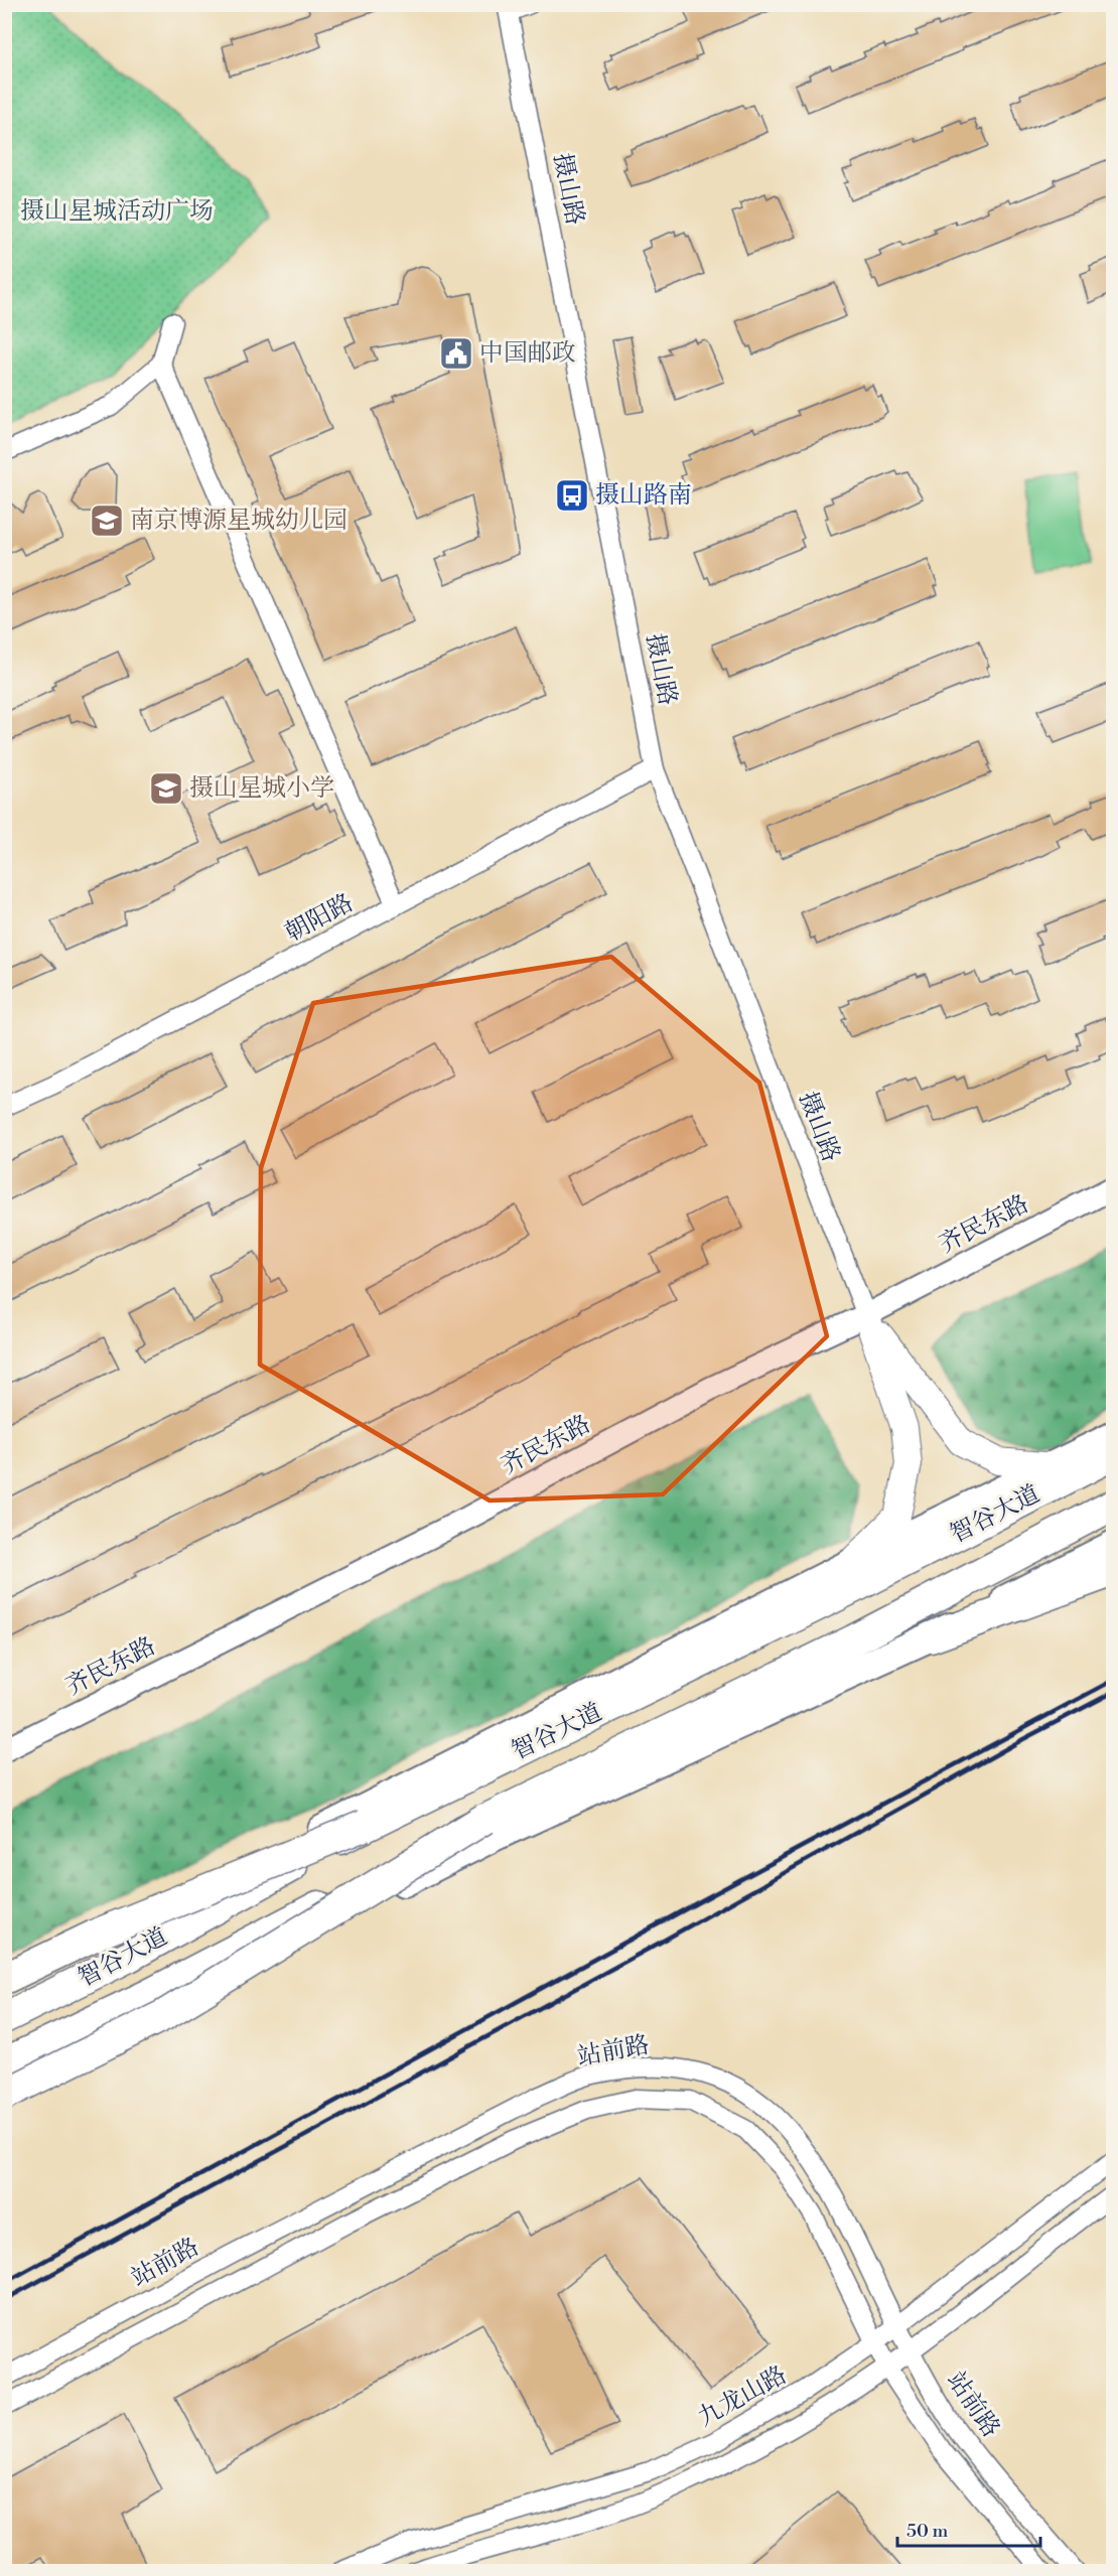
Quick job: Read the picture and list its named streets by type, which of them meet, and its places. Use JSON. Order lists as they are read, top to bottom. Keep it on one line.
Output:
{"streets":{"highway":["智谷大道"],"street":["摄山路","朝阳路","齐民东路","站前路","九龙山路"]},"crossings":[["摄山路","朝阳路"],["摄山路","齐民东路"],["站前路","九龙山路"]],"parks":["摄山星城活动广场"],"places":{"public building":["中国邮政"],"bus stop":["摄山路南"],"school or university":["南京博源星城幼儿园","摄山星城小学"]},"scale_bar":"50 m"}
